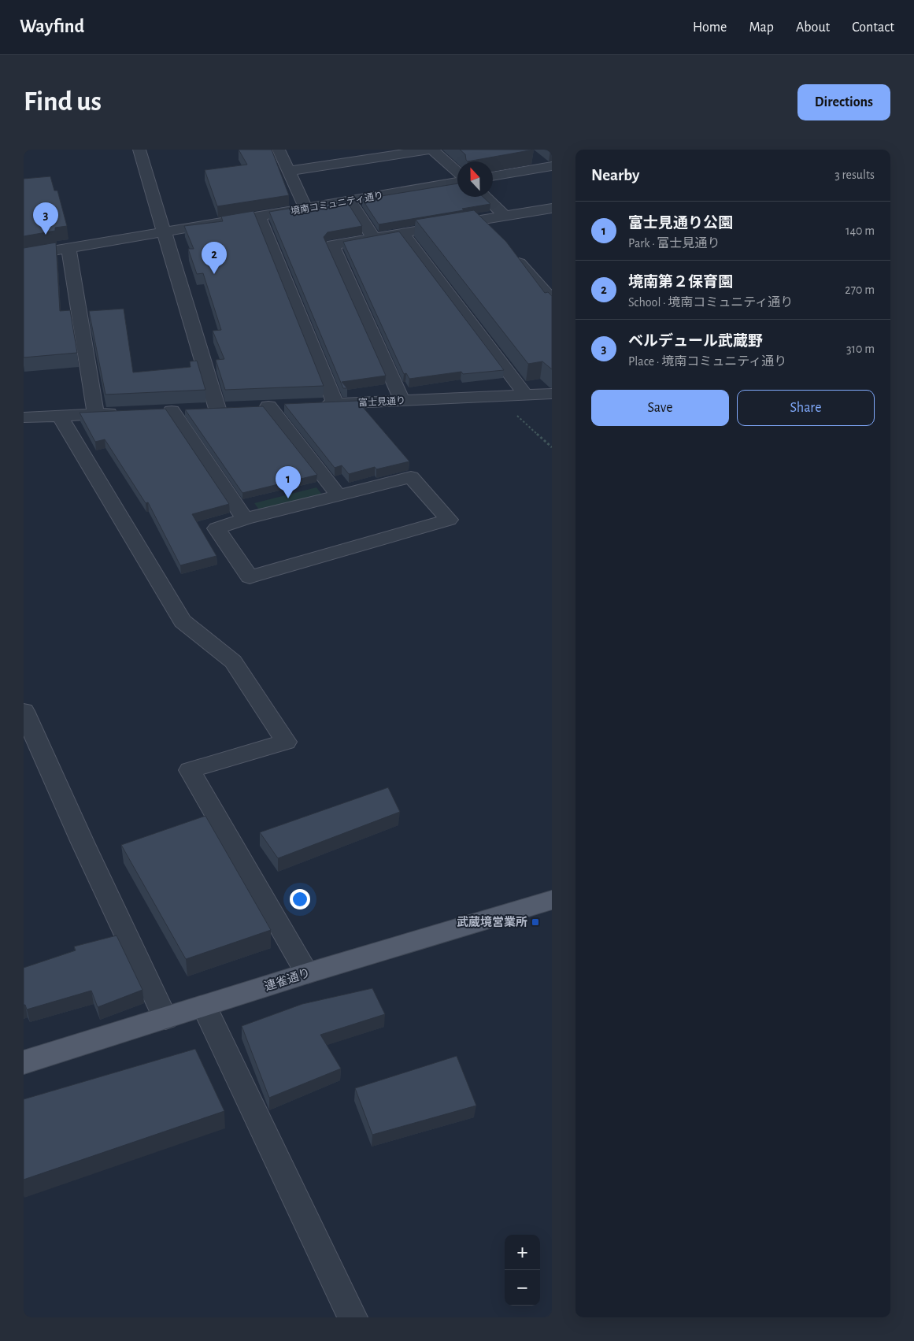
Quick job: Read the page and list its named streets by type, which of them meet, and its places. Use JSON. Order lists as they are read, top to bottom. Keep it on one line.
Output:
{"streets":{"main road":["連雀通り"],"street":["境南コミュニティ通り","富士見通り"]},"places":{"transit":["武蔵境営業所"]},"north":"top","page":{"header":"Wayfind","nav":["Home","Map","About","Contact"],"buttons":["Directions",["Save","Share"]],"title":"Find us","heading":["Nearby","3 results"],"list":[{"mark":"1","name":"富士見通り公園","note":"Park · 富士見通り","value":"140 m"},{"mark":"2","name":"境南第２保育園","note":"School · 境南コミュニティ通り","value":"270 m"},{"mark":"3","name":"ベルデュール武蔵野","note":"Place · 境南コミュニティ通り","value":"310 m"}],"pins":["3","2","1"],"map_buttons":["+","−"]}}
